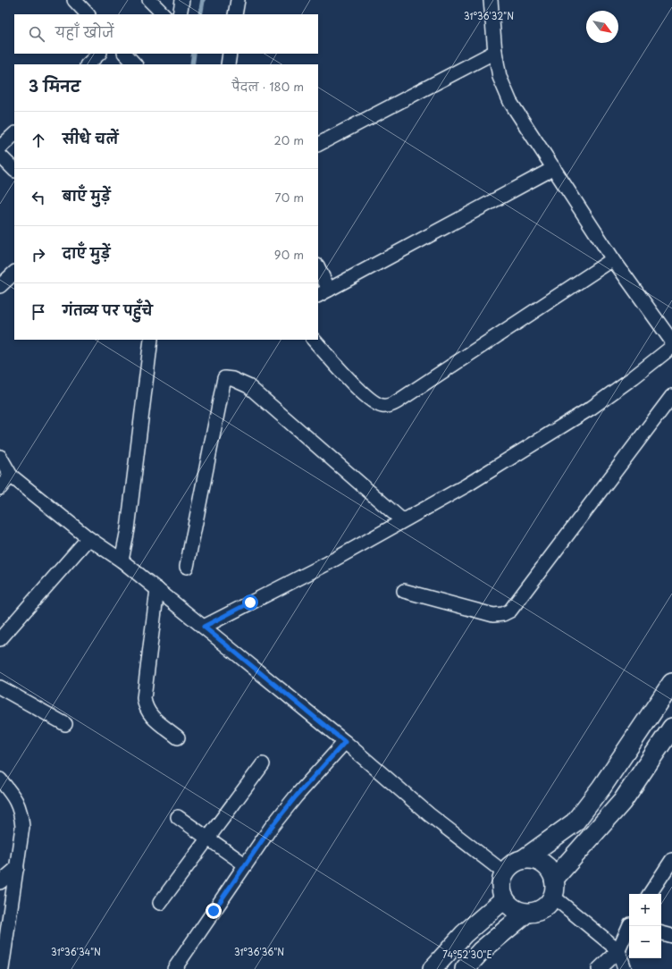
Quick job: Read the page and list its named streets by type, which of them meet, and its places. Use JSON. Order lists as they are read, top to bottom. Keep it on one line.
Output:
{"north":"bottom right","page":{"search":"यहाँ खोजें","heading":["3 मिनट","पैदल · 180 m"],"list":[["सीधे चलें","20 m"],["बाएँ मुड़ें","70 m"],["दाएँ मुड़ें","90 m"],"गंतव्य पर पहुँचे"],"map_buttons":["+","−"]},"coordinates":["31°36'32\"N","31°36'34\"N","31°36'36\"N","74°52'30\"E"]}
